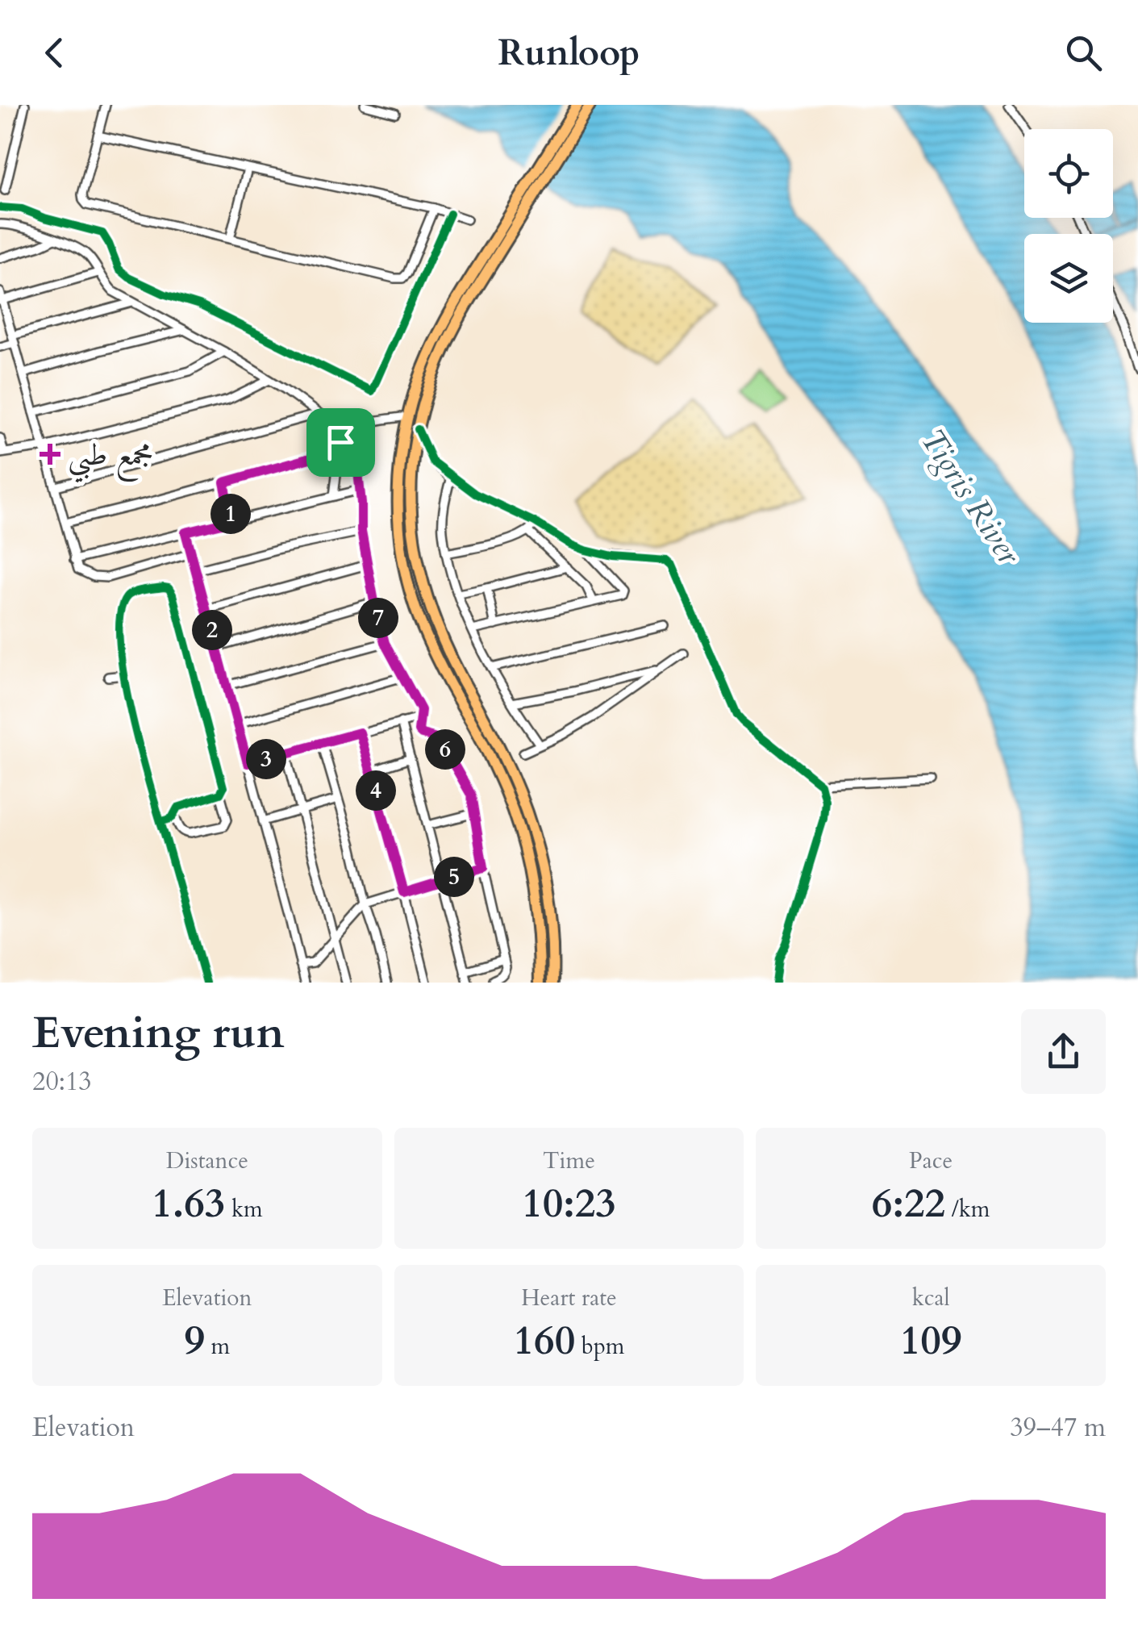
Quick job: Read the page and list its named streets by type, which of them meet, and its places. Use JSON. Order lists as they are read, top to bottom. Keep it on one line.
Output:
{"water":["Tigris River"],"places":{"health":["مجمع طبي"]},"page":{"header":"Runloop","pins":["1","7","2","6","3","4","5"],"heading":["Evening run","20:13"],"stats":[["Distance","1.63 km"],["Time","10:23"],["Pace","6:22 /km"],["Elevation","9 m"],["Heart rate","160 bpm"],["kcal","109"]],"chart":["Elevation","39–47 m"]}}
